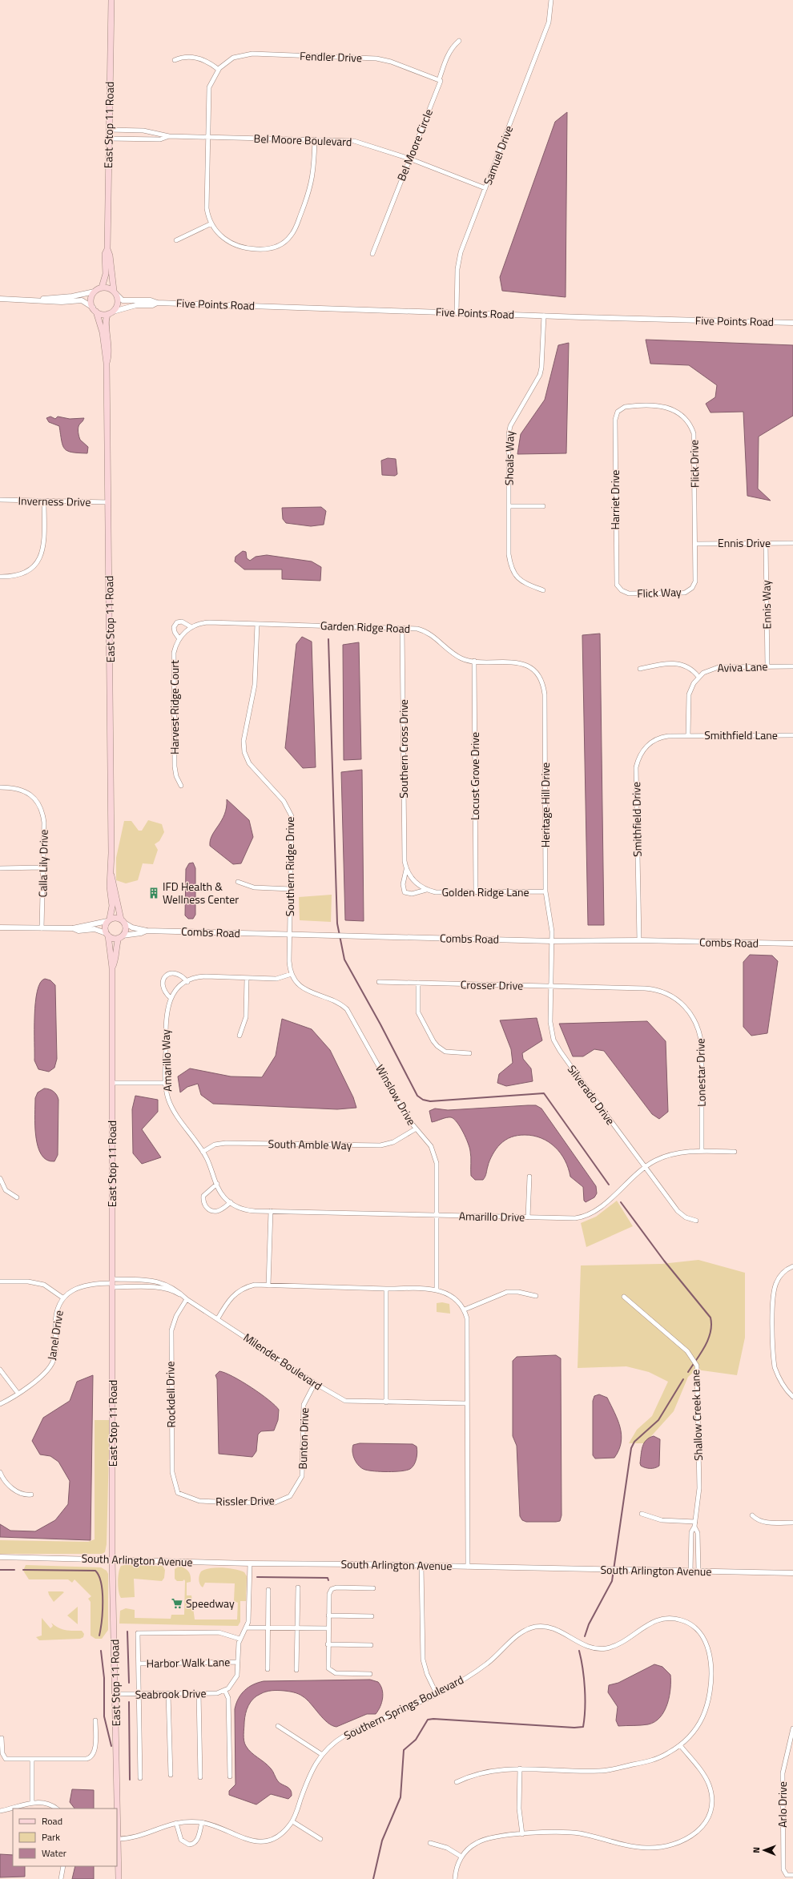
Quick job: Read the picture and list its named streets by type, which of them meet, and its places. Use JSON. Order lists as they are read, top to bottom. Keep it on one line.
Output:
{"streets":{"main road":["East Stop 11 Road"],"street":["Fendler Drive","Bel Moore Boulevard","Bel Moore Circle","Samuel Drive","Five Points Road","Shoals Way","Flick Drive","Harriet Drive","Inverness Drive","Ennis Drive","Flick Way","Ennis Way","Garden Ridge Road","Aviva Lane","Harvest Ridge Court","Smithfield Lane","Southern Cross Drive","Locust Grove Drive","Heritage Hill Drive","Smithfield Drive","Calla Lily Drive","Southern Ridge Drive","Golden Ridge Lane","Combs Road","Crosser Drive","Amarillo Way","Lonestar Drive","Winslow Drive","Silverado Drive","South Amble Way","Amarillo Drive","Janel Drive","Milender Boulevard","Rockdell Drive","Shallow Creek Lane","Bunton Drive","Rissler Drive","South Arlington Avenue","Harbor Walk Lane","Seabrook Drive","Southern Springs Boulevard","Arlo Drive"]},"crossings":[["Fendler Drive","Bel Moore Circle"],["East Stop 11 Road","Bel Moore Boulevard"],["East Stop 11 Road","Five Points Road"],["East Stop 11 Road","Inverness Drive"],["East Stop 11 Road","Combs Road"],["East Stop 11 Road","Janel Drive"],["East Stop 11 Road","Milender Boulevard"],["East Stop 11 Road","South Arlington Avenue"],["East Stop 11 Road","Seabrook Drive"],["East Stop 11 Road","Southern Springs Boulevard"],["Bel Moore Boulevard","Bel Moore Circle"],["Bel Moore Boulevard","Samuel Drive"],["Samuel Drive","Five Points Road"],["Five Points Road","Shoals Way"],["Flick Drive","Harriet Drive"],["Flick Drive","Ennis Drive"],["Flick Drive","Flick Way"],["Harriet Drive","Flick Way"],["Ennis Drive","Flick Way"],["Ennis Drive","Ennis Way"],["Ennis Way","Aviva Lane"],["Garden Ridge Road","Harvest Ridge Court"],["Garden Ridge Road","Southern Cross Drive"],["Garden Ridge Road","Locust Grove Drive"],["Garden Ridge Road","Heritage Hill Drive"],["Garden Ridge Road","Southern Ridge Drive"],["Aviva Lane","Smithfield Lane"],["Aviva Lane","Smithfield Drive"],["Smithfield Lane","Smithfield Drive"],["Southern Cross Drive","Golden Ridge Lane"],["Locust Grove Drive","Golden Ridge Lane"],["Heritage Hill Drive","Golden Ridge Lane"],["Heritage Hill Drive","Combs Road"],["Heritage Hill Drive","Silverado Drive"],["Smithfield Drive","Combs Road"],["Southern Ridge Drive","Combs Road"],["Southern Ridge Drive","Winslow Drive"],["Combs Road","Winslow Drive"],["Combs Road","Silverado Drive"],["Crosser Drive","Lonestar Drive"],["Crosser Drive","Silverado Drive"],["Amarillo Way","South Amble Way"],["Amarillo Way","Amarillo Drive"],["Lonestar Drive","Amarillo Drive"],["Winslow Drive","South Amble Way"],["Winslow Drive","Amarillo Drive"],["Silverado Drive","Amarillo Drive"],["Janel Drive","Milender Boulevard"],["Milender Boulevard","Rockdell Drive"],["Milender Boulevard","Bunton Drive"],["Rockdell Drive","Rissler Drive"],["Shallow Creek Lane","South Arlington Avenue"],["Bunton Drive","Rissler Drive"]],"places":{"building":["IFD Health & Wellness Center"],"supermarket":["Speedway"]},"legend":["Road","Park","Water"],"north":"left"}
